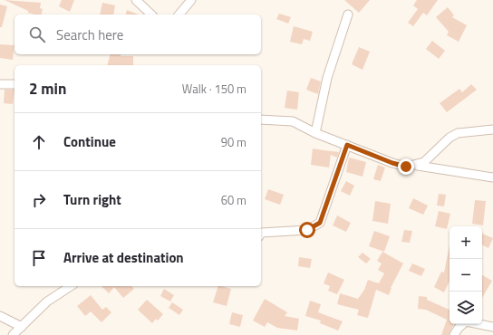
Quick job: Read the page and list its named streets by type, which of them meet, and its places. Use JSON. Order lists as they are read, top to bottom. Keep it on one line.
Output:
{"page":{"search":"Search here","heading":["2 min","Walk · 150 m"],"list":[["Continue","90 m"],["Turn right","60 m"],"Arrive at destination"],"map_buttons":["+","−"]}}
